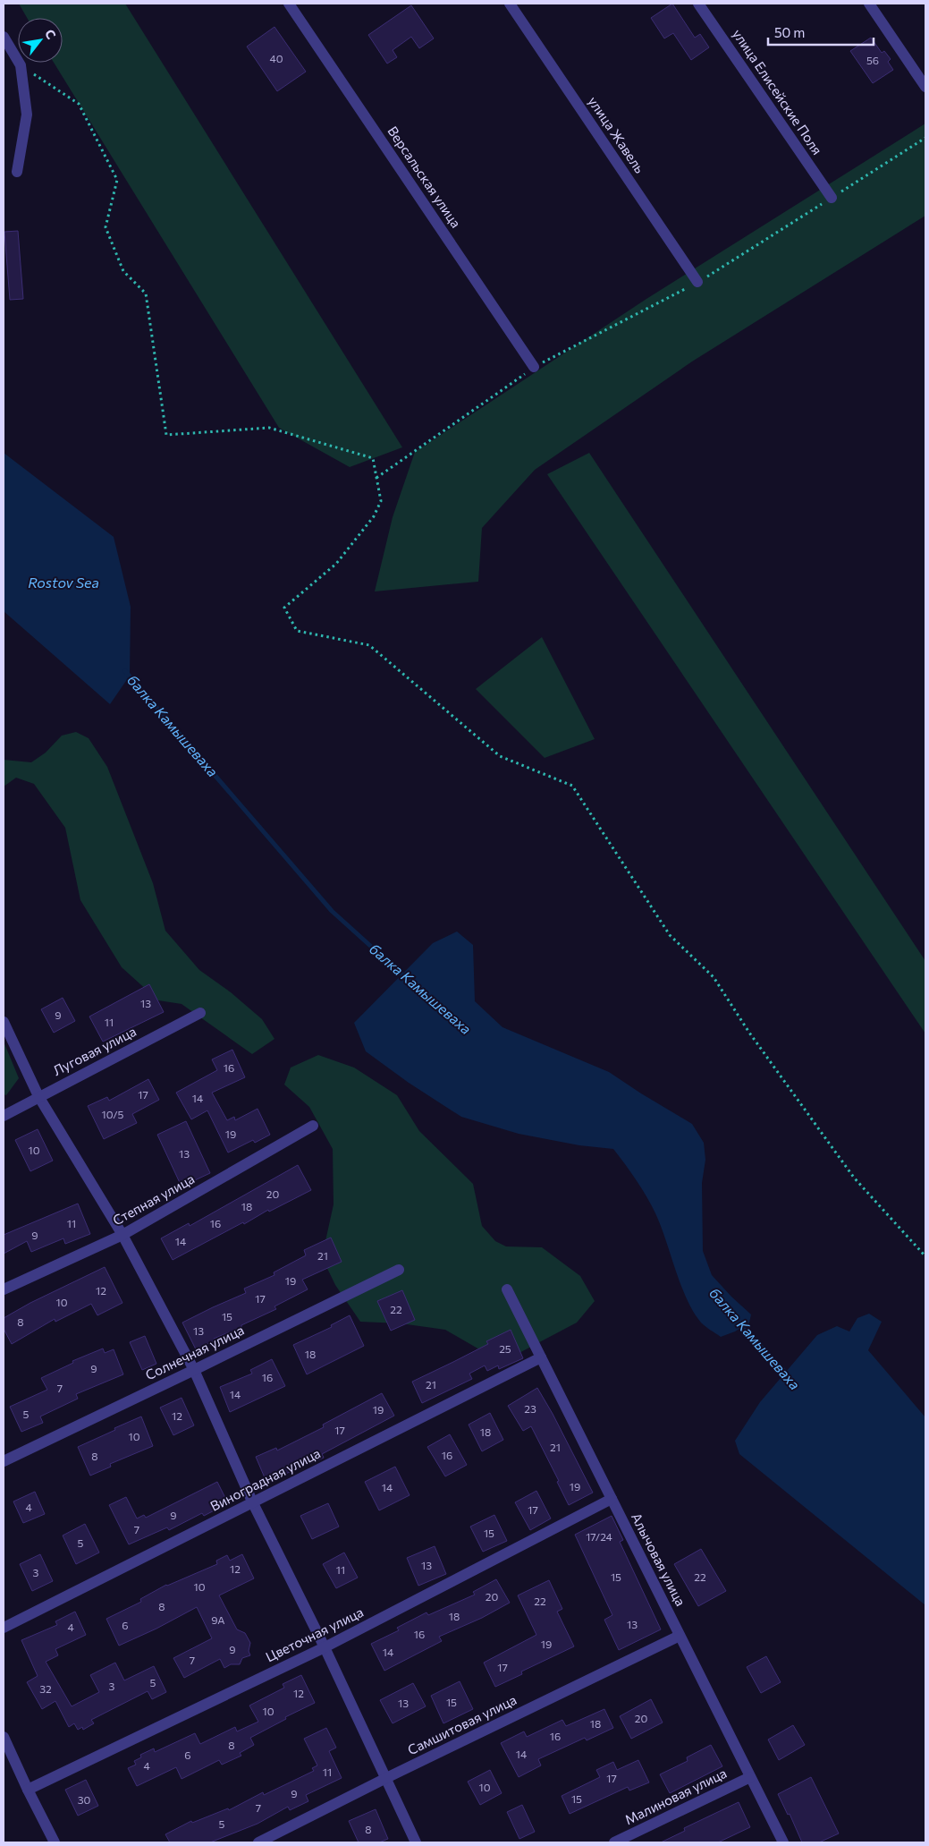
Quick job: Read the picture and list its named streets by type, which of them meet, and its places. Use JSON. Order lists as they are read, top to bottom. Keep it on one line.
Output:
{"streets":{"street":["улица Елисейские Поля","улица Жавель","Версальская улица","Луговая улица","Степная улица","Солнечная улица","Виноградная улица","Алычовая улица","Цветочная улица","Самшитовая улица","Малиновая улица"]},"crossings":[["Виноградная улица","Алычовая улица"],["Алычовая улица","Цветочная улица"],["Алычовая улица","Самшитовая улица"],["Алычовая улица","Малиновая улица"]],"water":["Rostov Sea","балка Камышеваха"],"house_numbers":["40","56","13","9","11","16","17","14","10/5","19","10","13","20","18","11","16","9","14","21","19","12","17","10","22","15","8","13","25","18","9","16","21","7","14","23","19","5","12","17","18","10","21","16","8","19","14","4","17","9","7","15","17/24","5","13","12","11","3","15","22","10","20","22","8","18","9А","13","6","4","16","19","9","14","7","17","5","3","32","12","15","13","10","20","18","16","8","14","6","4","11","17","10","9","15","30","7","5","8"],"scale_bar":"50 m","north":"top right"}
